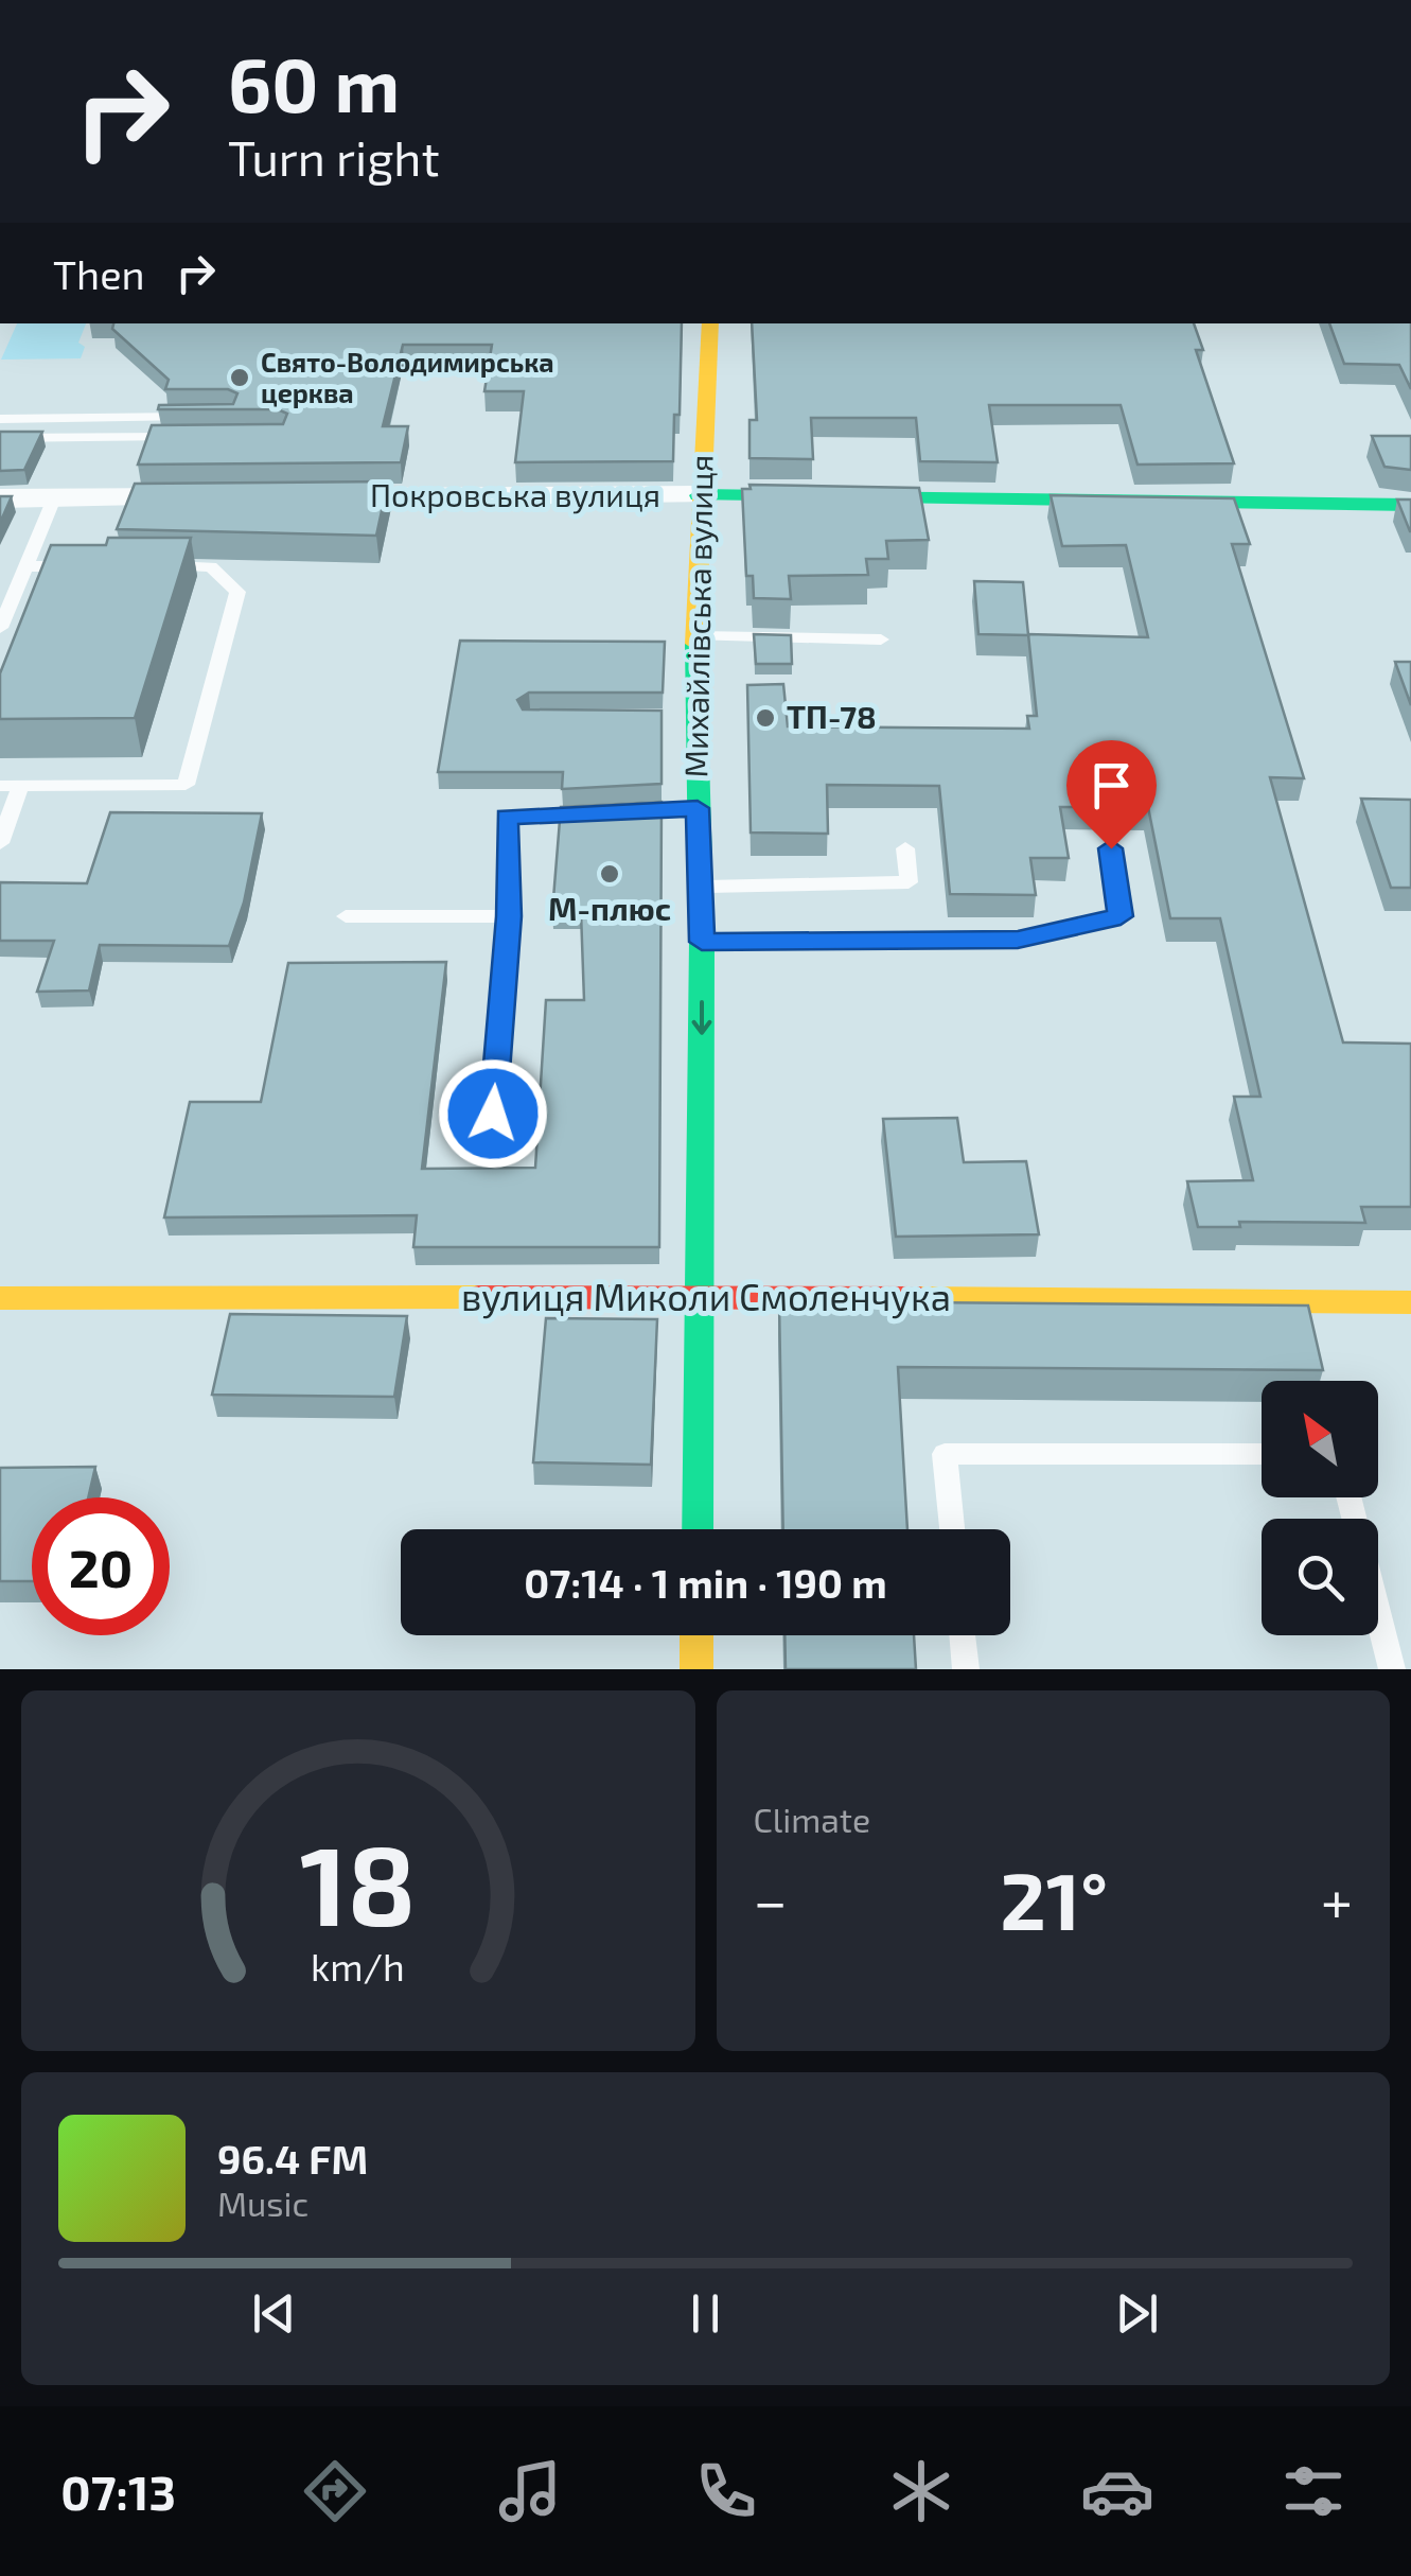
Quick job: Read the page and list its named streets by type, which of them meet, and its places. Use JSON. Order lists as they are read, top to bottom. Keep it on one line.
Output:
{"streets":{"street":["Покровська вулиця","Михайлівська вулиця","вулиця Миколи Смоленчука"]},"crossings":[["Покровська вулиця","Михайлівська вулиця"],["Михайлівська вулиця","вулиця Миколи Смоленчука"]],"places":["Свято-Володимирська церква","ТП-78","М-плюс"],"north":"top left","page":{"turn":["60 m","Turn right"],"then":"Then","limit":"20","trip":"07:14 · 1 min · 190 m","tile":"Climate","heat":["−","21°","+"],"song":["96.4 FM","Music"],"tabs":"07:13","gauge":["18","km/h"]}}
